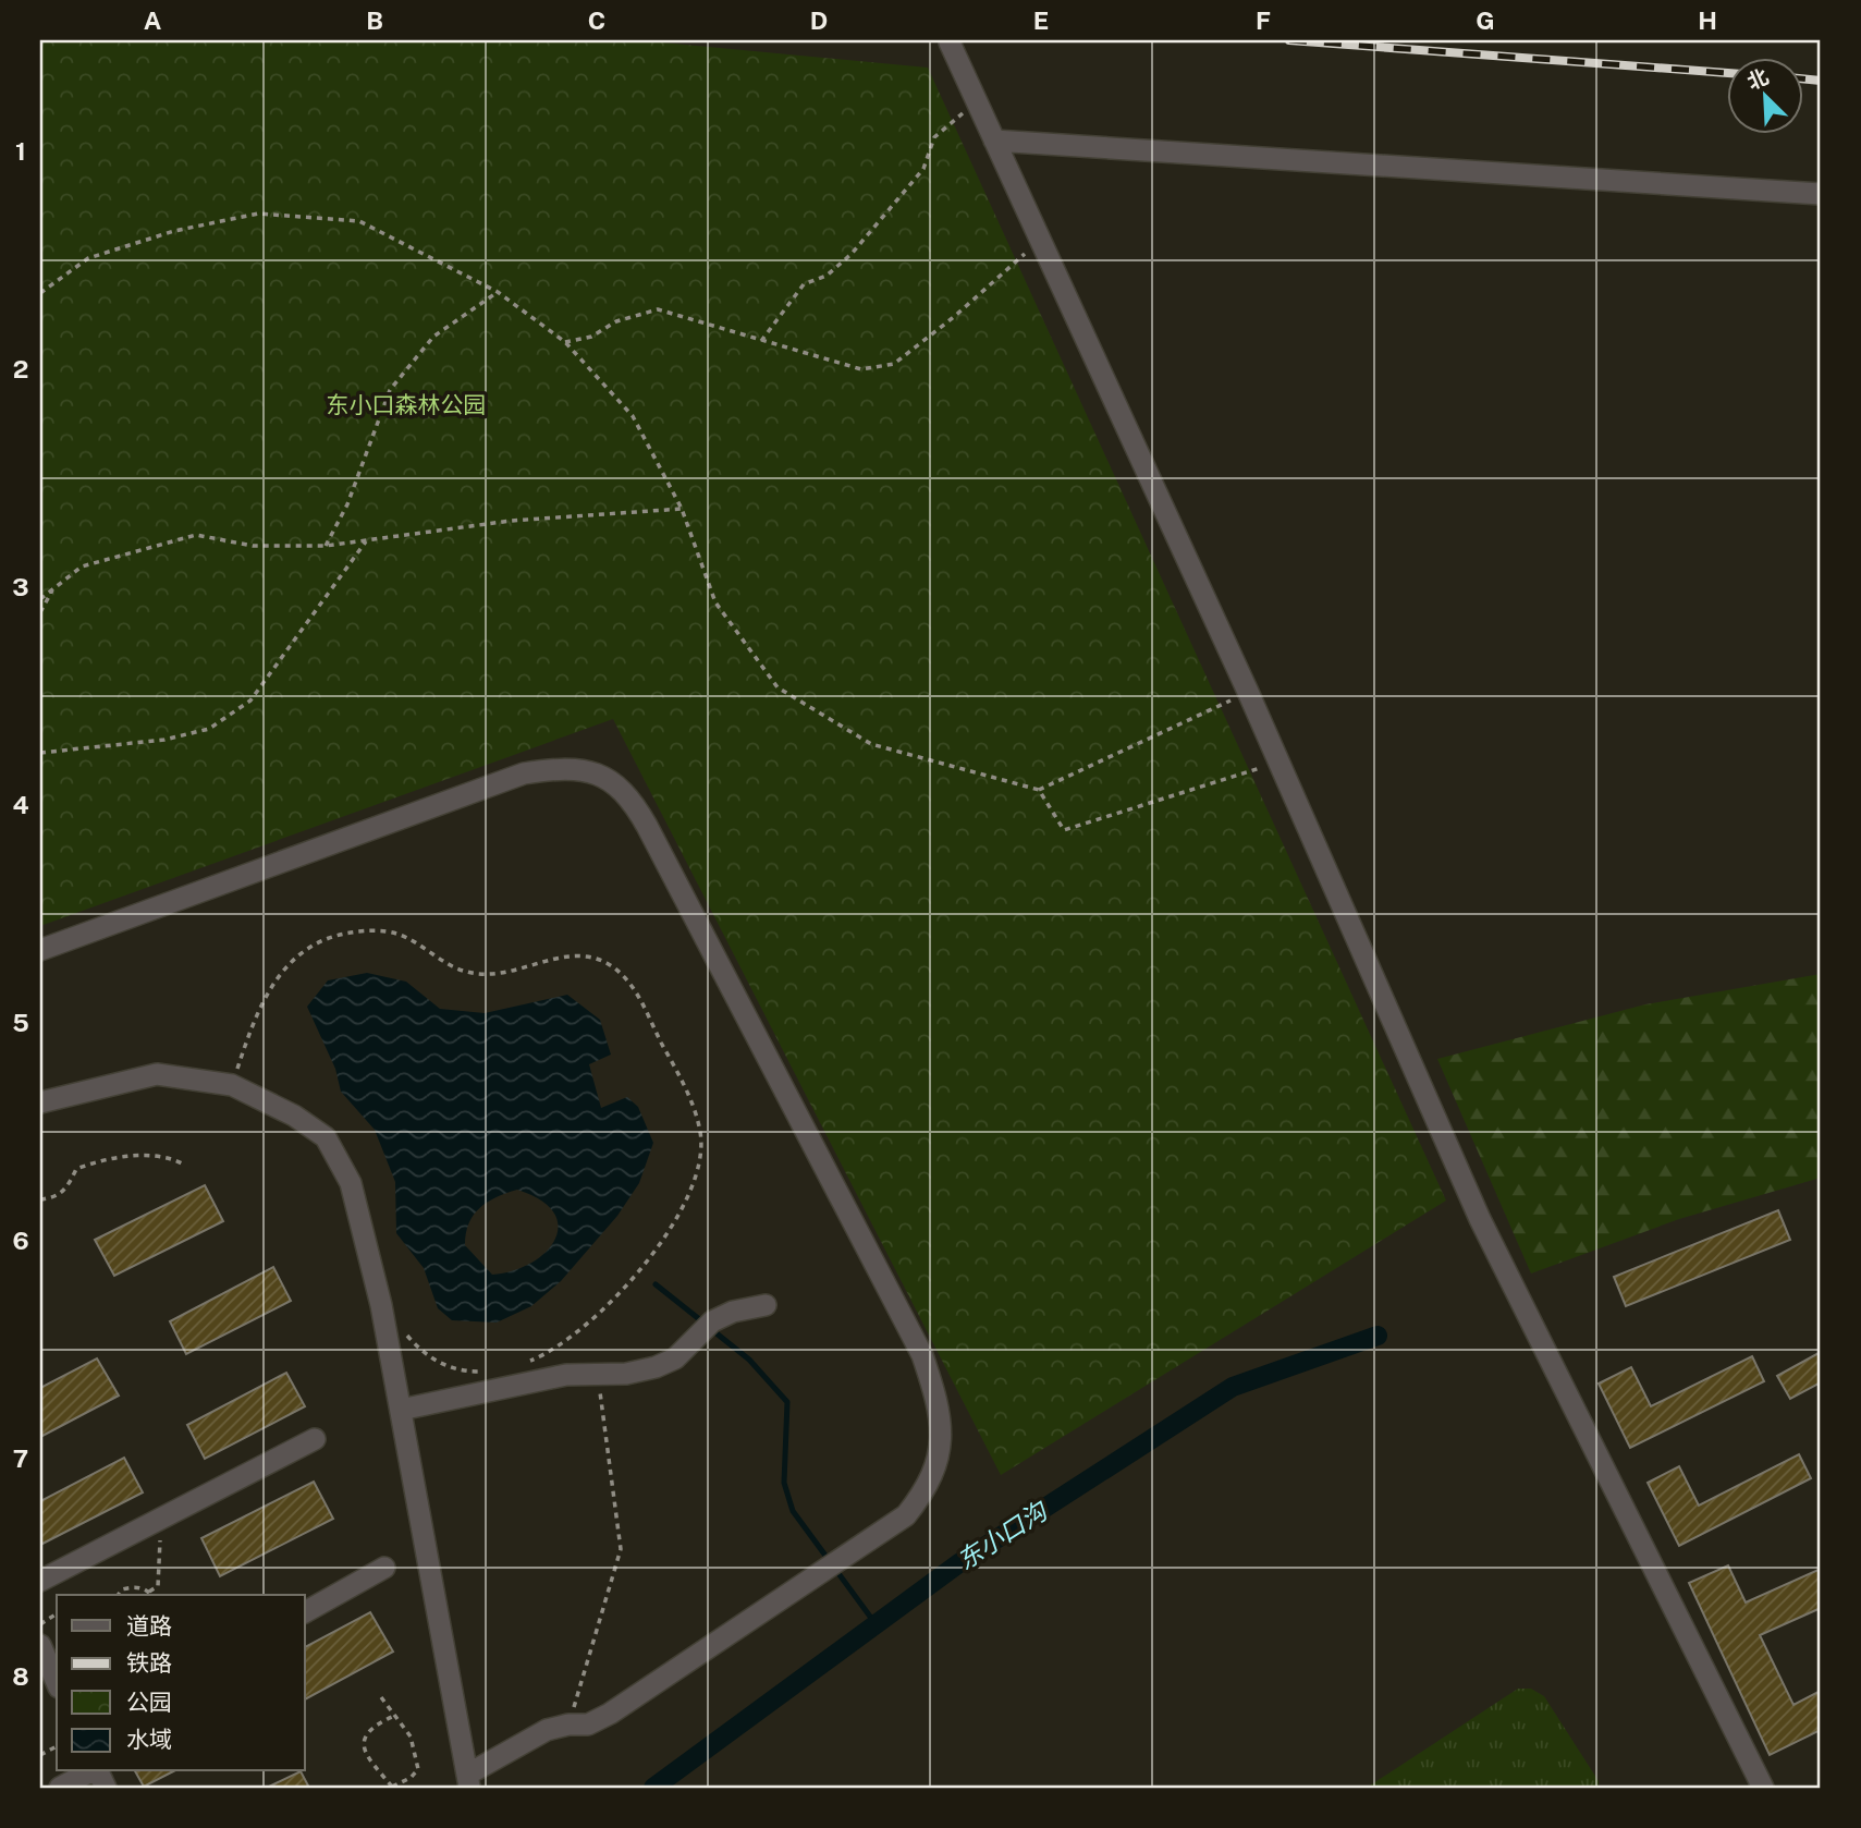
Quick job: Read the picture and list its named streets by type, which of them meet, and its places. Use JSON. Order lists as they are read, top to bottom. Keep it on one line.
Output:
{"water":["东小口沟"],"parks":["东小口森林公园"],"legend":["道路","铁路","公园","水域"],"north":"top left","grid":{"columns":["A","B","C","D","E","F","G","H"],"rows":["1","2","3","4","5","6","7","8"]}}
